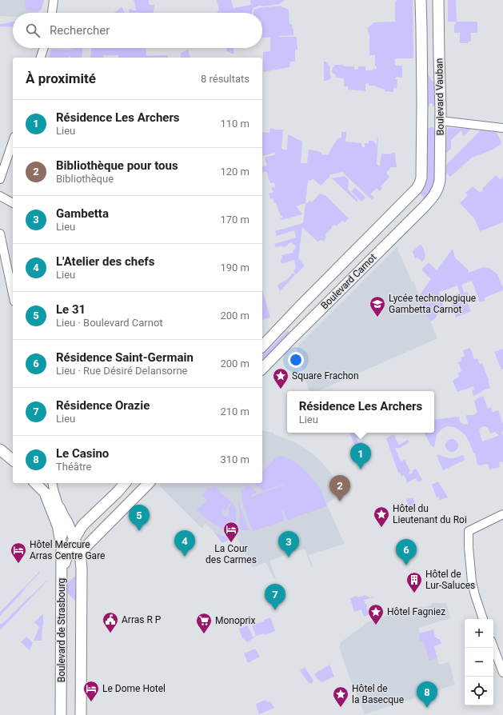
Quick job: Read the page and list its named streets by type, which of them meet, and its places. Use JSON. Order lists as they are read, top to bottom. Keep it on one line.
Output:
{"streets":{"main road":["Boulevard Vauban","Boulevard Carnot","Boulevard de Strasbourg"]},"crossings":[["Boulevard Vauban","Boulevard Carnot"]],"places":{"school or university":["Lycée technologique Gambetta Carnot"],"place":["Square Frachon","Hôtel du Lieutenant du Roi","Hôtel Fagniez","Hôtel de la Basecque"],"hotel":["La Cour des Carmes","Hôtel Mercure Arras Centre Gare","Le Dome Hotel"],"building":["Hôtel de Lur-Saluces"],"public building":["Arras R P"],"supermarket":["Monoprix"]},"page":{"search":"Rechercher","heading":["À proximité","8 résultats"],"list":[{"mark":"1","name":"Résidence Les Archers","note":"Lieu","value":"110 m"},{"mark":"2","name":"Bibliothèque pour tous","note":"Bibliothèque","value":"120 m"},{"mark":"3","name":"Gambetta","note":"Lieu","value":"170 m"},{"mark":"4","name":"L'Atelier des chefs","note":"Lieu","value":"190 m"},{"mark":"5","name":"Le 31","note":"Lieu · Boulevard Carnot","value":"200 m"},{"mark":"6","name":"Résidence Saint-Germain","note":"Lieu · Rue Désiré Delansorne","value":"200 m"},{"mark":"7","name":"Résidence Orazie","note":"Lieu","value":"210 m"},{"mark":"8","name":"Le Casino","note":"Théâtre","value":"310 m"}],"popup":["Résidence Les Archers","Lieu"],"pins":["1","2","5","4","3","6","7","8"],"map_buttons":["+","−"]}}
